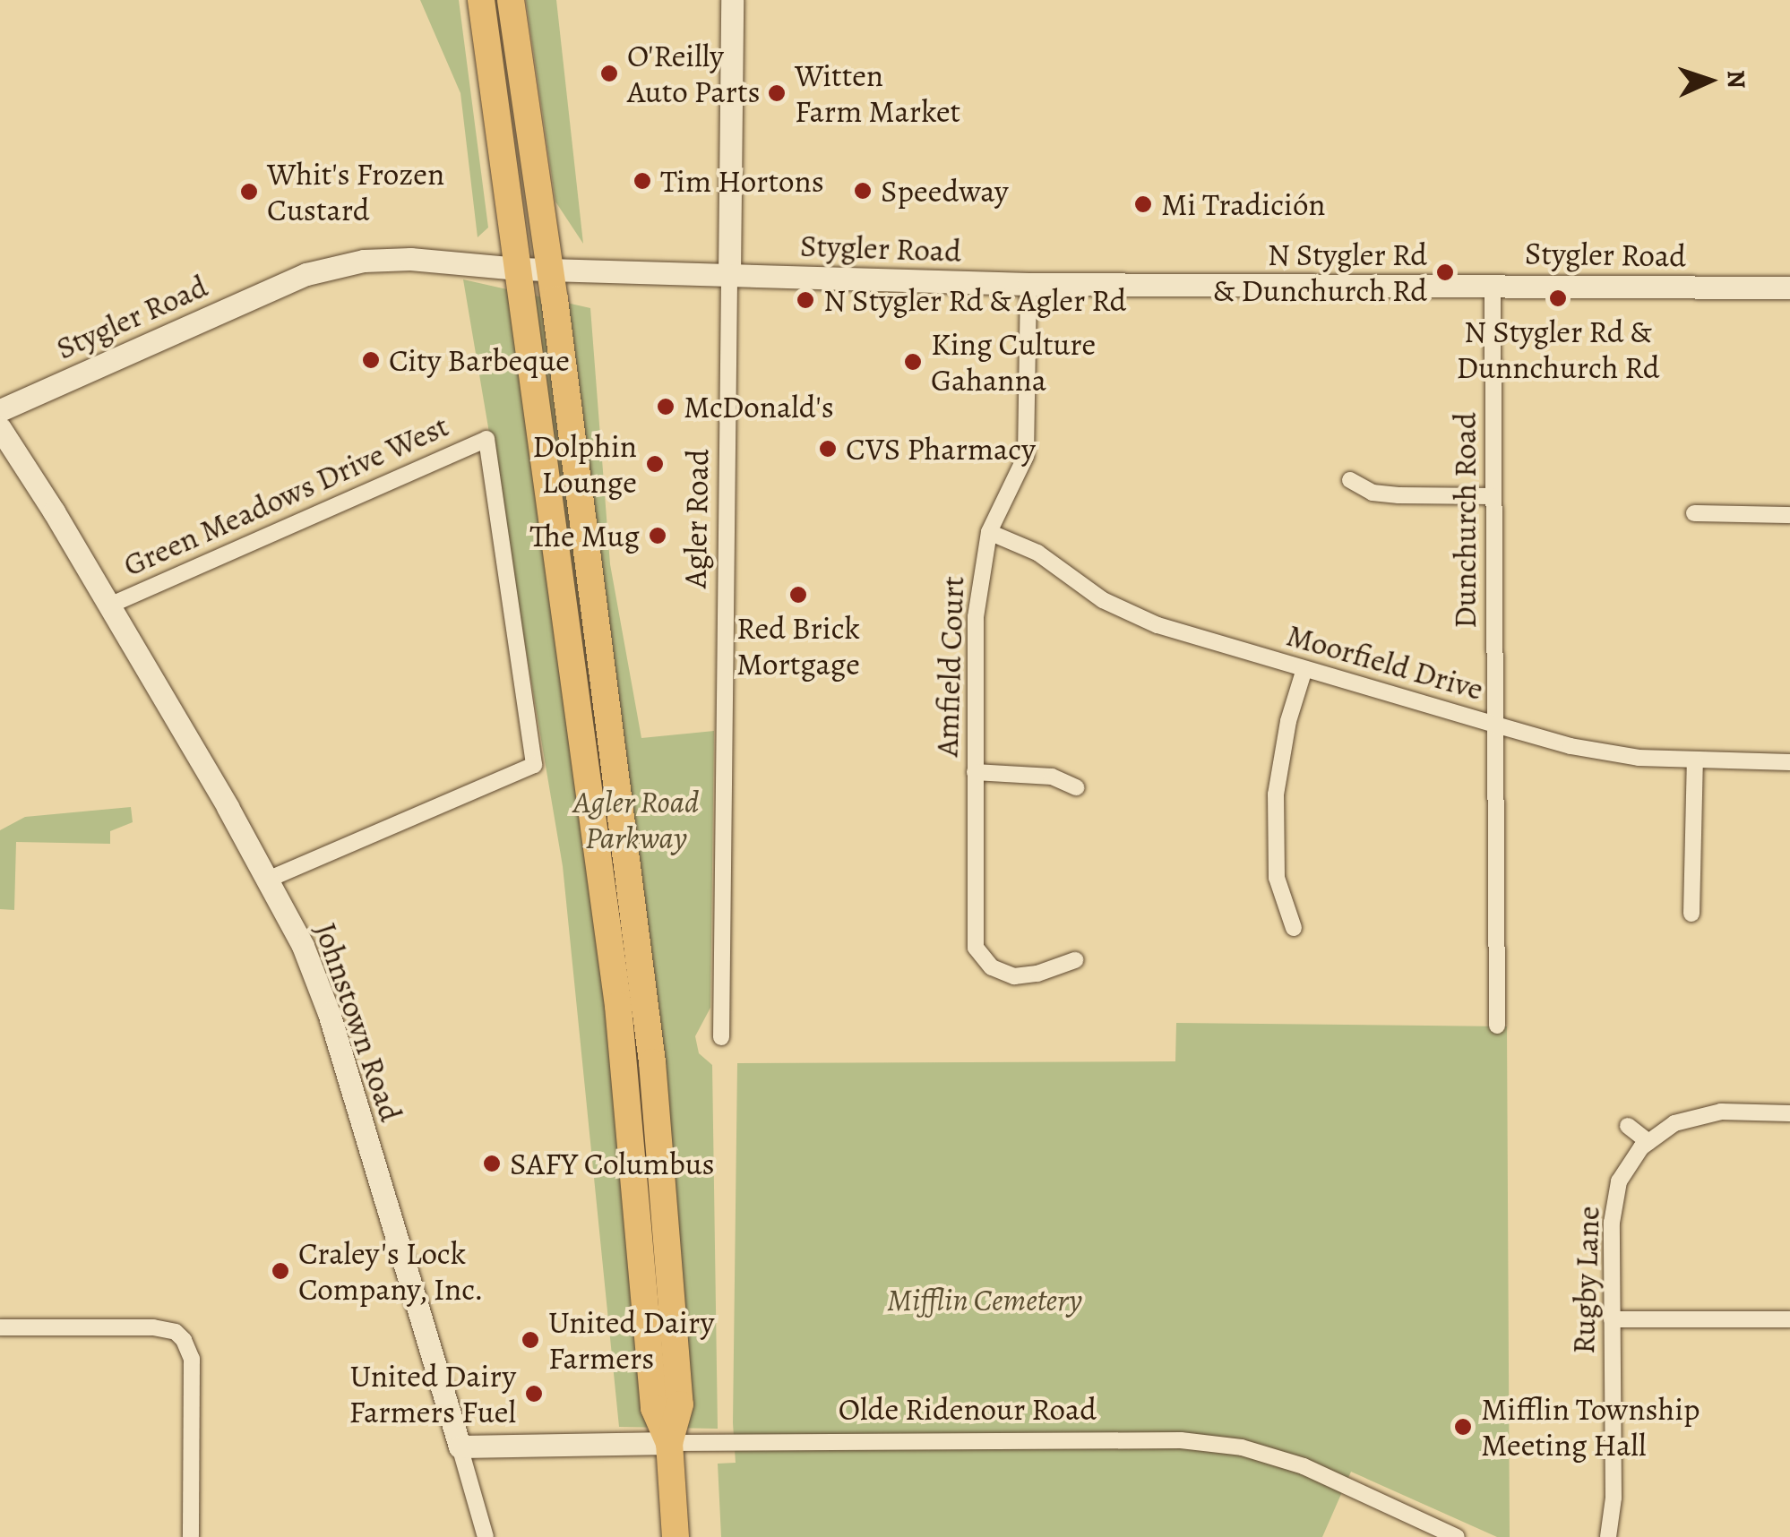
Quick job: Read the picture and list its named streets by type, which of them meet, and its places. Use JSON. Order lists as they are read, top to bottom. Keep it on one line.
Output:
{"streets":{"main road":["Stygler Road","Agler Road","Johnstown Road","Olde Ridenour Road"],"street":["Green Meadows Drive West","Dunchurch Road","Moorfield Drive","Amfield Court","Rugby Lane"]},"crossings":[["Stygler Road","Agler Road"],["Stygler Road","Dunchurch Road"],["Stygler Road","Amfield Court"],["Green Meadows Drive West","Johnstown Road"],["Dunchurch Road","Moorfield Drive"],["Moorfield Drive","Amfield Court"],["Johnstown Road","Olde Ridenour Road"]],"parks":["Agler Road Parkway","Mifflin Cemetery"],"places":["O'Reilly Auto Parts","Witten Farm Market","Tim Hortons","Speedway","Whit's Frozen Custard","Mi Tradición","N Stygler Rd & Dunchurch Rd","N Stygler Rd & Dunnchurch Rd","N Stygler Rd & Agler Rd","City Barbeque","King Culture Gahanna","McDonald's","CVS Pharmacy","Dolphin Lounge","The Mug","Red Brick Mortgage","SAFY Columbus","Craley's Lock Company, Inc.","United Dairy Farmers","United Dairy Farmers Fuel","Mifflin Township Meeting Hall"],"north":"right"}
